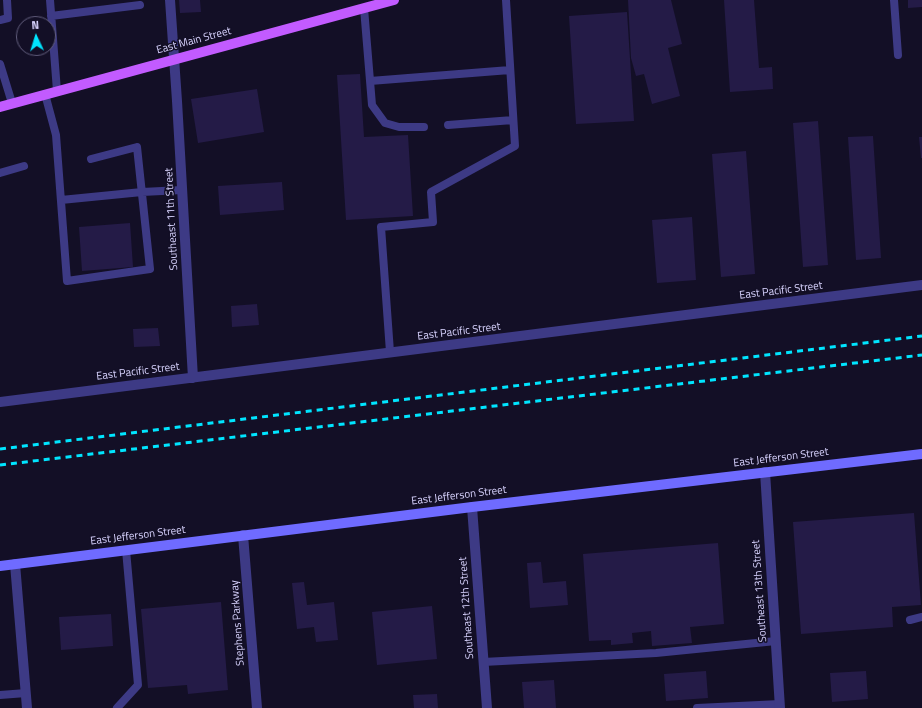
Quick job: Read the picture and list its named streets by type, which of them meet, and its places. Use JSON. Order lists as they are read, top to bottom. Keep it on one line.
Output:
{"streets":{"main road":["East Main Street","East Jefferson Street"],"street":["Southeast 11th Street","East Pacific Street","Southeast 13th Street","Southeast 12th Street","Stephens Parkway"]},"crossings":[["East Main Street","Southeast 11th Street"],["Southeast 11th Street","East Pacific Street"],["East Jefferson Street","Southeast 13th Street"],["East Jefferson Street","Southeast 12th Street"],["East Jefferson Street","Stephens Parkway"]],"north":"top"}
